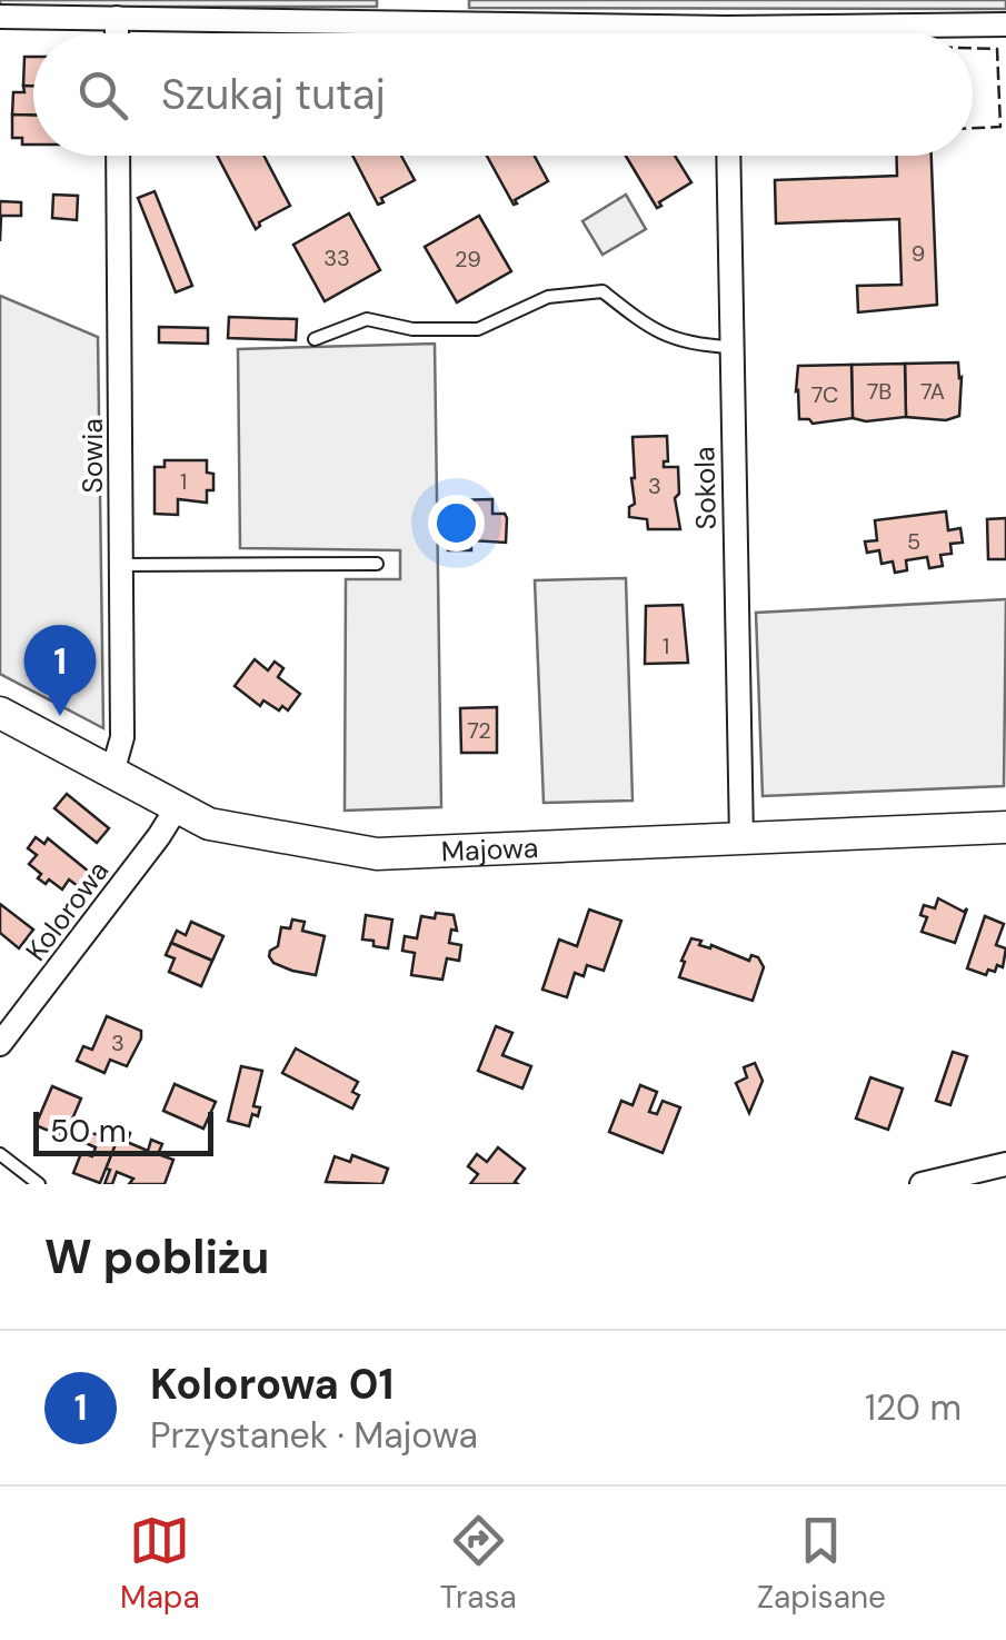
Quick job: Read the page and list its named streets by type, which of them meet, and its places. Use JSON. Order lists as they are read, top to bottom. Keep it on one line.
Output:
{"streets":{"street":["Sowia","Sokola","Majowa","Kolorowa"]},"crossings":[["Sowia","Majowa"],["Sokola","Majowa"],["Majowa","Kolorowa"]],"house_numbers":["9","33","29","7B","7A","7C","1","3","5","1","72","3"],"scale_bar":"50 m","page":{"search":"Szukaj tutaj","pins":"1","scale":"50 m","heading":"W pobliżu","list":[{"mark":"1","name":"Kolorowa 01","note":"Przystanek · Majowa","value":"120 m"}],"nav":["Mapa","Trasa","Zapisane"]}}
